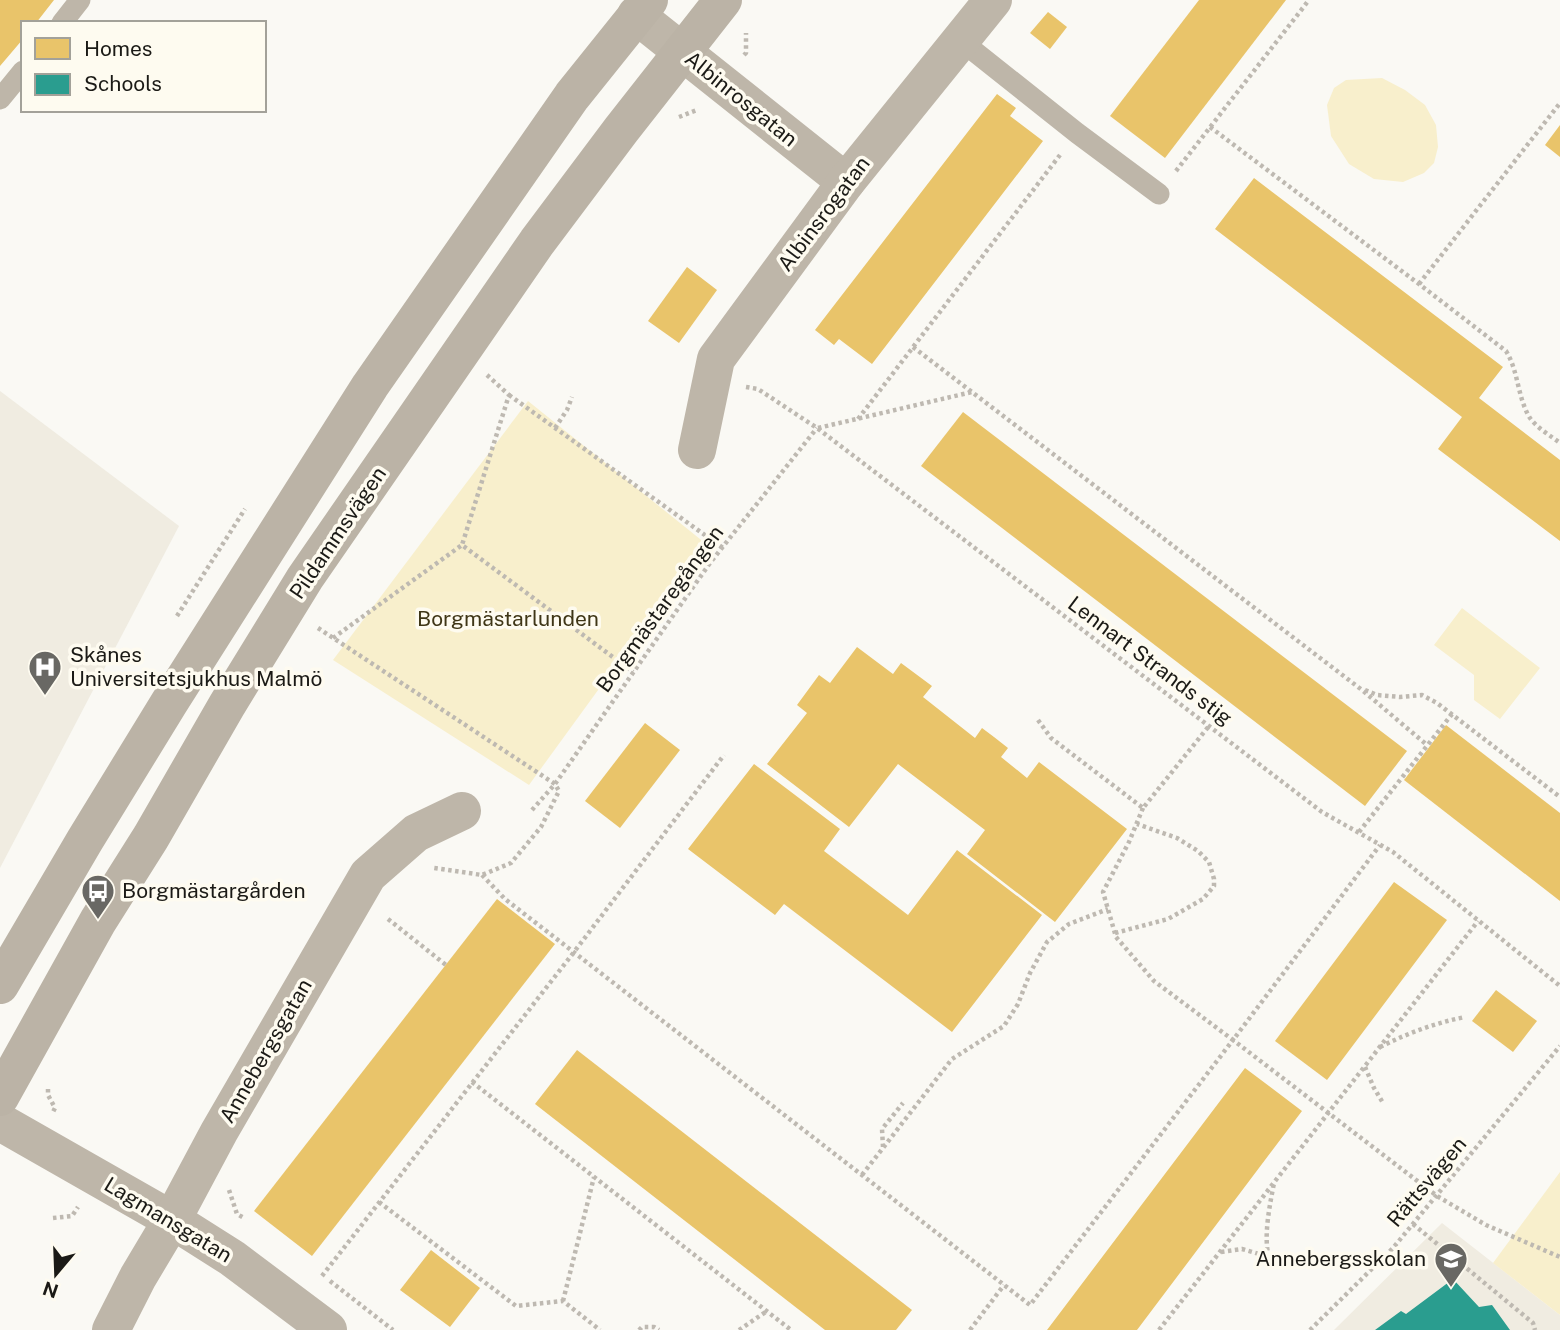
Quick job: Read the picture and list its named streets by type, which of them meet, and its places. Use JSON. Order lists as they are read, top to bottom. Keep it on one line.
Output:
{"streets":{"main road":["Pildammsvägen"],"street":["Albinrosgatan","Albinsrogatan","Annebergsgatan","Lagmansgatan"],"path":["Borgmästaregången","Lennart Strands stig","Rättsvägen"]},"crossings":[["Albinrosgatan","Albinsrogatan"],["Albinrosgatan","Pildammsvägen"],["Albinsrogatan","Lennart Strands stig"],["Borgmästaregången","Lennart Strands stig"],["Annebergsgatan","Lagmansgatan"]],"parks":["Borgmästarlunden"],"places":{"hospital":["Skånes Universitetsjukhus Malmö"],"bus stop":["Borgmästargården"],"school or university":["Annebergsskolan"]},"legend":["Homes","Schools"],"north":"bottom"}
